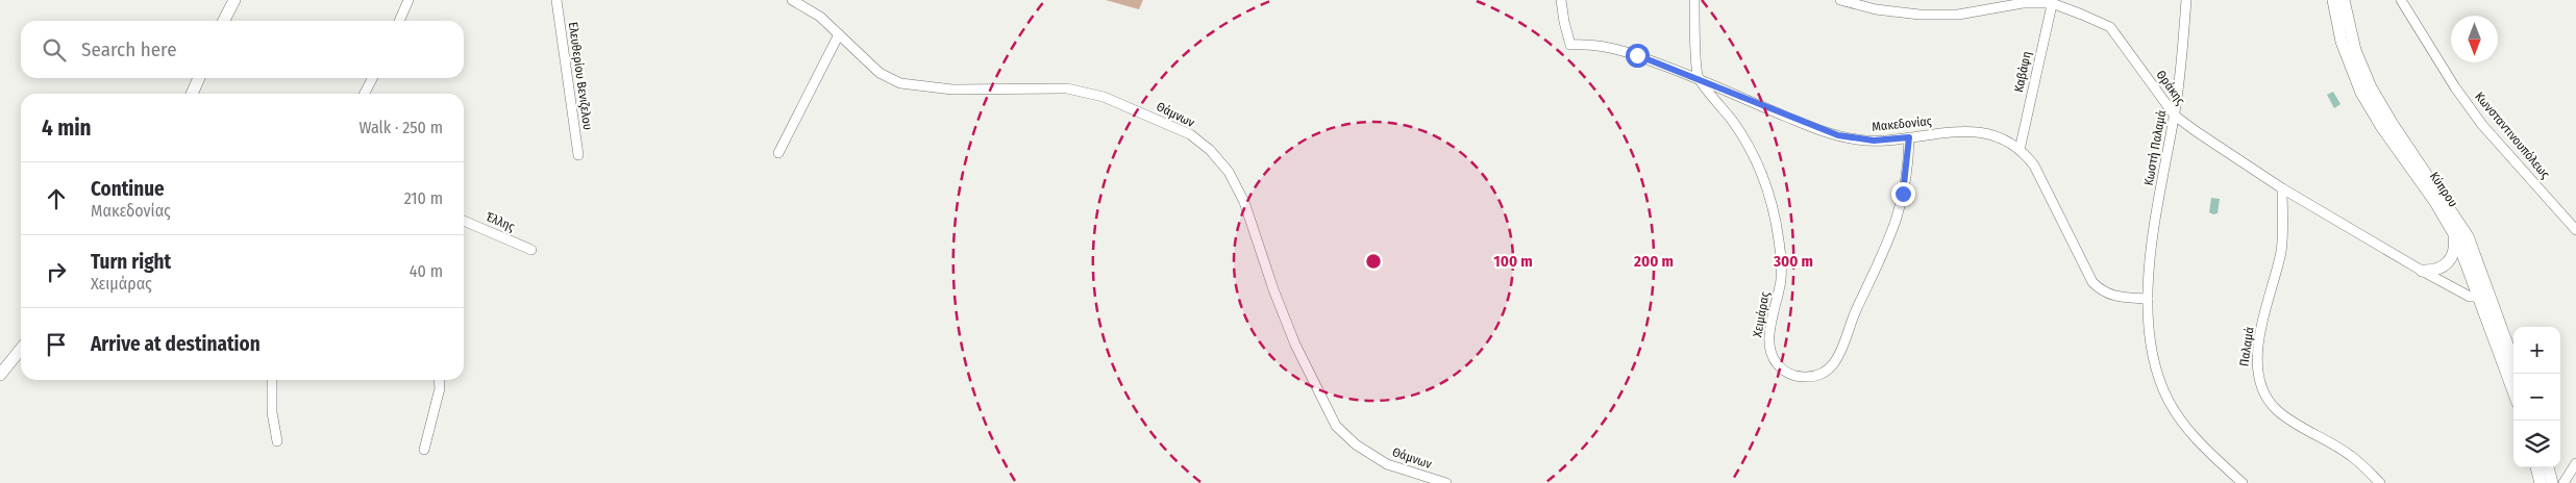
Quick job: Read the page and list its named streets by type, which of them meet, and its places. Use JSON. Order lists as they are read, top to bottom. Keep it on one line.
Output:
{"streets":{"main road":["Κύπρου"],"street":["Καβάφη","Ελευθερίου Βενιζελου","Θράκης","Θάμνων","Μακεδονίας","Κωνσταντινουπόλεως","Κωστή Παλαμά","Έλλης","Χειμάρας","Παλαμά"]},"crossings":[["Καβάφη","Θράκης"],["Καβάφη","Μακεδονίας"],["Θράκης","Κωστή Παλαμά"],["Θράκης","Κύπρου"],["Θράκης","Παλαμά"],["Μακεδονίας","Κωστή Παλαμά"],["Μακεδονίας","Χειμάρας"]],"north":"bottom","page":{"search":"Search here","heading":["4 min","Walk · 250 m"],"list":[["Continue","Μακεδονίας","210 m"],["Turn right","Χειμάρας","40 m"],"Arrive at destination"],"map_buttons":["+","−"]},"rings":["100 m","200 m","300 m"]}
